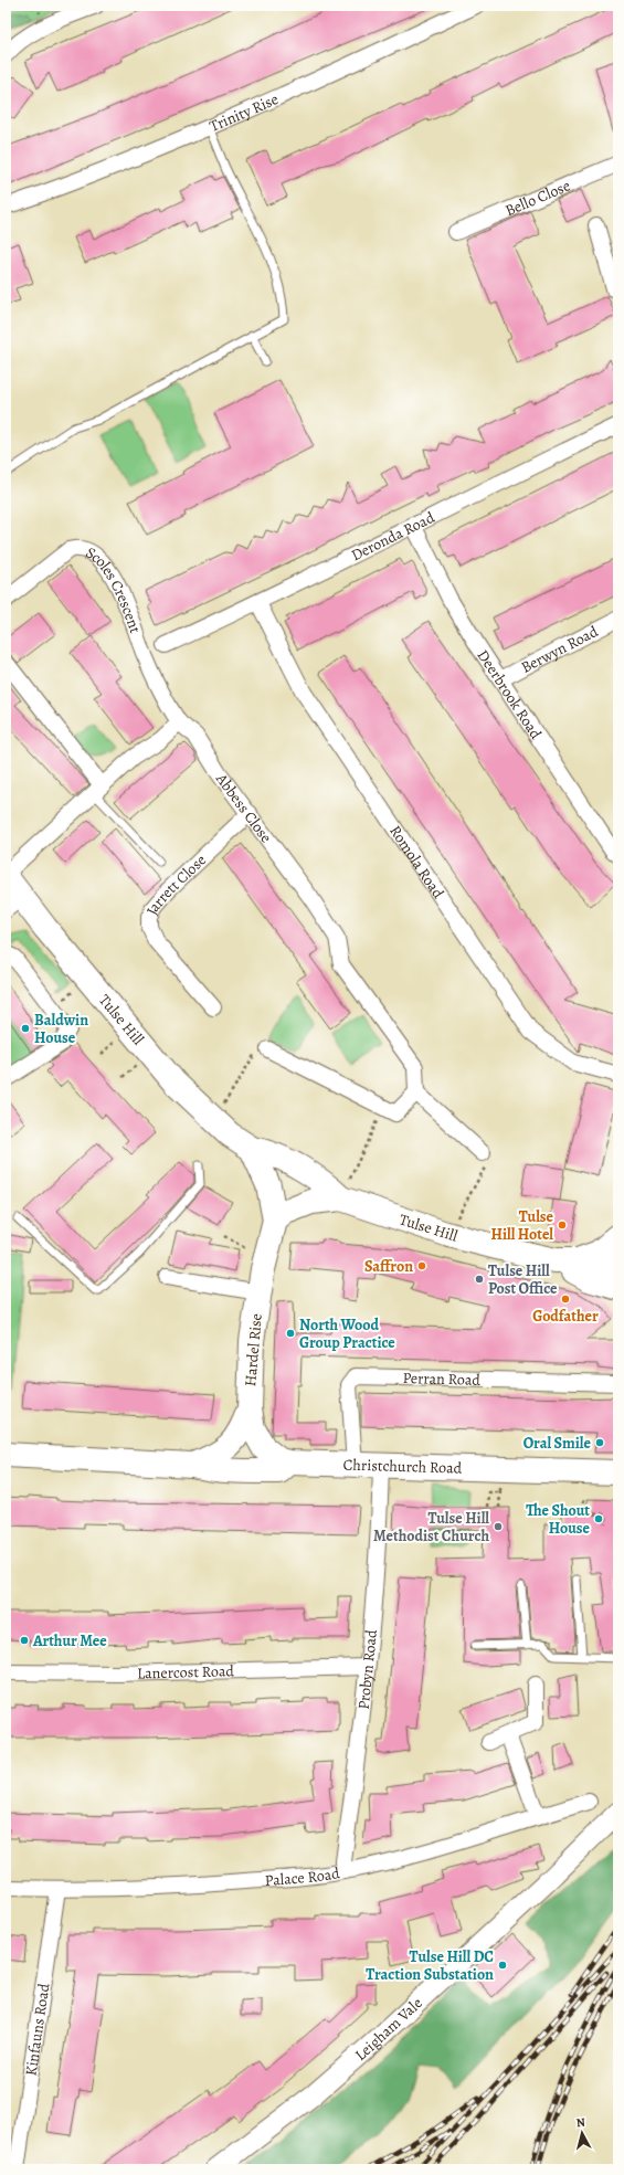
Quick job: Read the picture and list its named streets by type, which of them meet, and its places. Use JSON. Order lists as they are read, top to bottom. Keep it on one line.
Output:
{"streets":{"main road":["Tulse Hill","Hardel Rise","Christchurch Road"],"street":["Trinity Rise","Bello Close","Deronda Road","Scoles Crescent","Berwyn Road","Deerbrook Road","Abbess Close","Romola Road","Jarrett Close","Perran Road","Probyn Road","Lanercost Road","Palace Road","Leigham Vale","Kinfauns Road"]},"crossings":[["Deronda Road","Deerbrook Road"],["Deronda Road","Romola Road"],["Scoles Crescent","Abbess Close"],["Berwyn Road","Deerbrook Road"],["Abbess Close","Jarrett Close"],["Hardel Rise","Christchurch Road"],["Perran Road","Christchurch Road"],["Christchurch Road","Probyn Road"],["Probyn Road","Lanercost Road"],["Probyn Road","Palace Road"],["Palace Road","Kinfauns Road"]],"places":["Baldwin House","Tulse Hill Hotel","Saffron","Tulse Hill Post Office","Godfather","North Wood Group Practice","Oral Smile","The Shout House","Tulse Hill Methodist Church","Arthur Mee","Tulse Hill DC Traction Substation"],"north":"top"}
